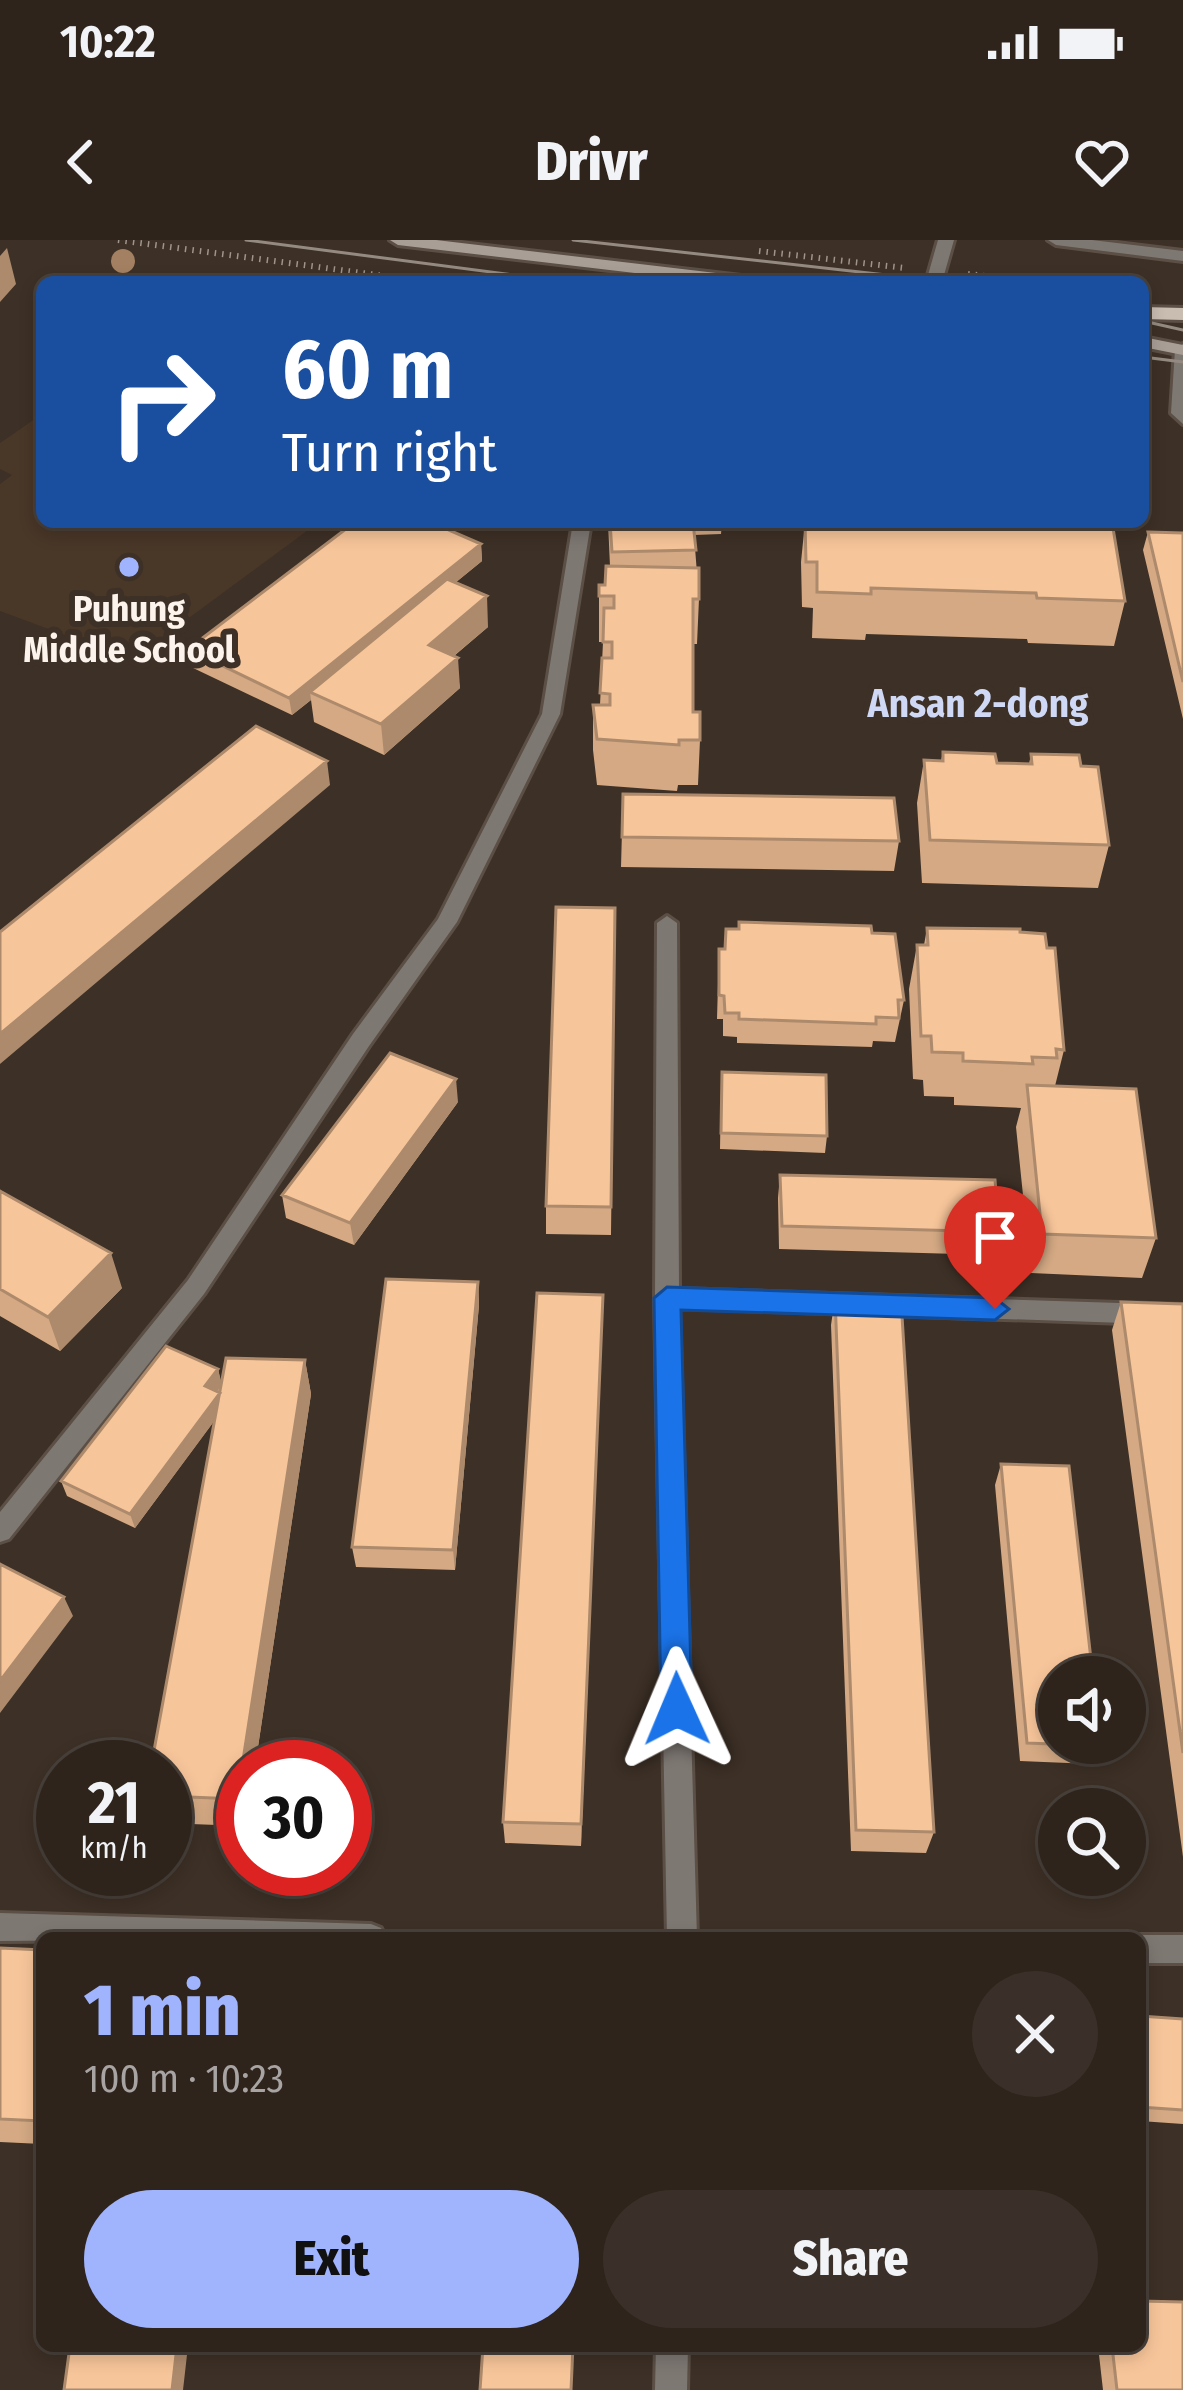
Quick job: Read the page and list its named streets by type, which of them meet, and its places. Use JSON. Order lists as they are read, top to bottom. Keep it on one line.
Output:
{"districts":["Ansan 2-dong"],"places":["Puhung Middle School"],"page":{"status":"10:22","header":"Drivr","turn":["60 m","Turn right"],"speed":"21 km/h","limit":"30","heading":["1 min","100 m · 10:23"],"buttons":["Exit","Share"]}}
